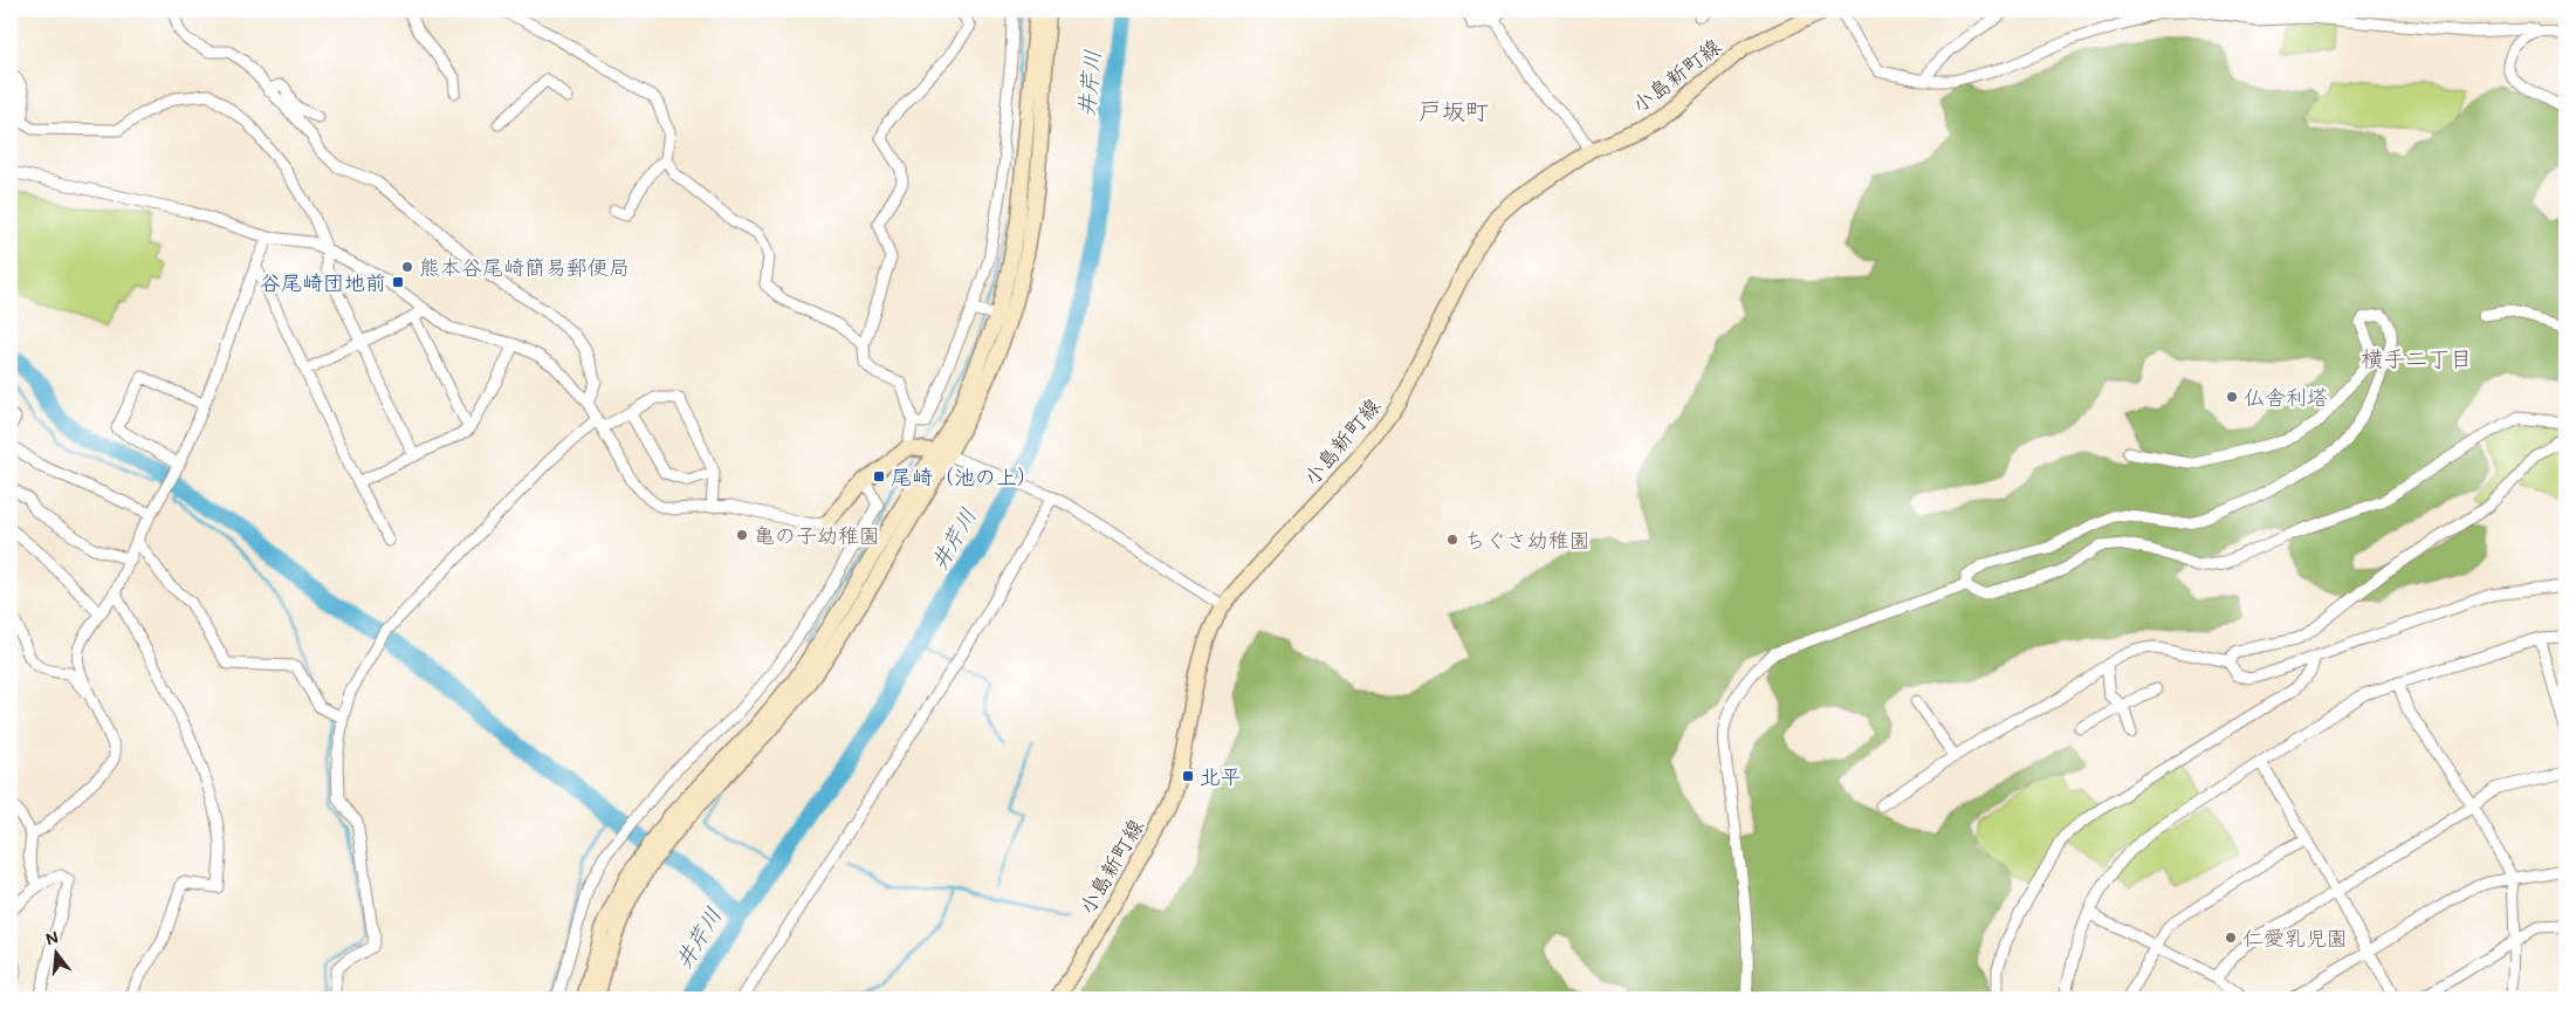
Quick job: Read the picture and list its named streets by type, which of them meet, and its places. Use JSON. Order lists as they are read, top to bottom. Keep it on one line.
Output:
{"streets":{"street":["小島新町線"]},"districts":["戸坂町","横手二丁目"],"water":["井芹川"],"places":{"other":["熊本谷尾崎簡易郵便局","仏舎利塔","亀の子幼稚園","ちぐさ幼稚園","仁愛乳児園"],"transit":["谷尾崎団地前","尾崎（池の上）","北平"]},"north":"top"}
